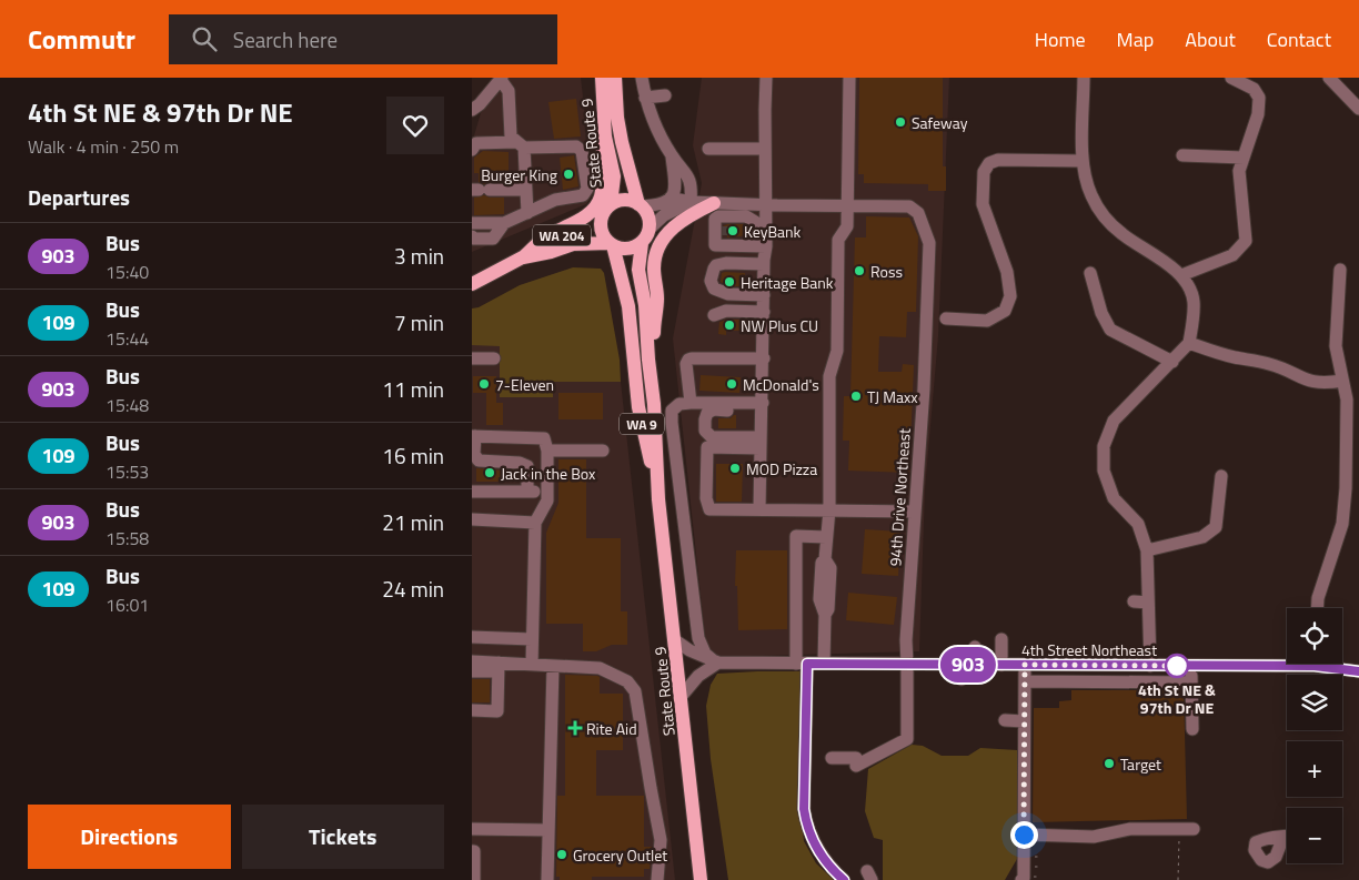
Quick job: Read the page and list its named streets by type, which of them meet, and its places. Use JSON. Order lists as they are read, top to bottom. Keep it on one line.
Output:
{"streets":{"main road":["State Route 9","WA 204","WA 9"],"street":["94th Drive Northeast","4th Street Northeast"]},"crossings":[["State Route 9","WA 204"],["94th Drive Northeast","4th Street Northeast"]],"places":{"other":["Safeway","Burger King","KeyBank","Ross","Heritage Bank","NW Plus CU","7-Eleven","McDonald's","TJ Maxx","MOD Pizza","Jack in the Box","4th St NE & 97th Dr NE","Target","Grocery Outlet"],"health":["Rite Aid"]},"lines":["bus line 903"],"page":{"header":"Commutr","search":"Search here","nav":["Home","Map","About","Contact"],"heading":[["4th St NE & 97th Dr NE","Walk · 4 min · 250 m"],"Departures"],"on_map":"903","list":[{"mark":"903","name":"Bus","note":"15:40","value":"3 min"},{"mark":"109","name":"Bus","note":"15:44","value":"7 min"},{"mark":"903","name":"Bus","note":"15:48","value":"11 min"},{"mark":"109","name":"Bus","note":"15:53","value":"16 min"},{"mark":"903","name":"Bus","note":"15:58","value":"21 min"},{"mark":"109","name":"Bus","note":"16:01","value":"24 min"}],"map_buttons":["+","−"],"buttons":["Directions","Tickets"]}}
